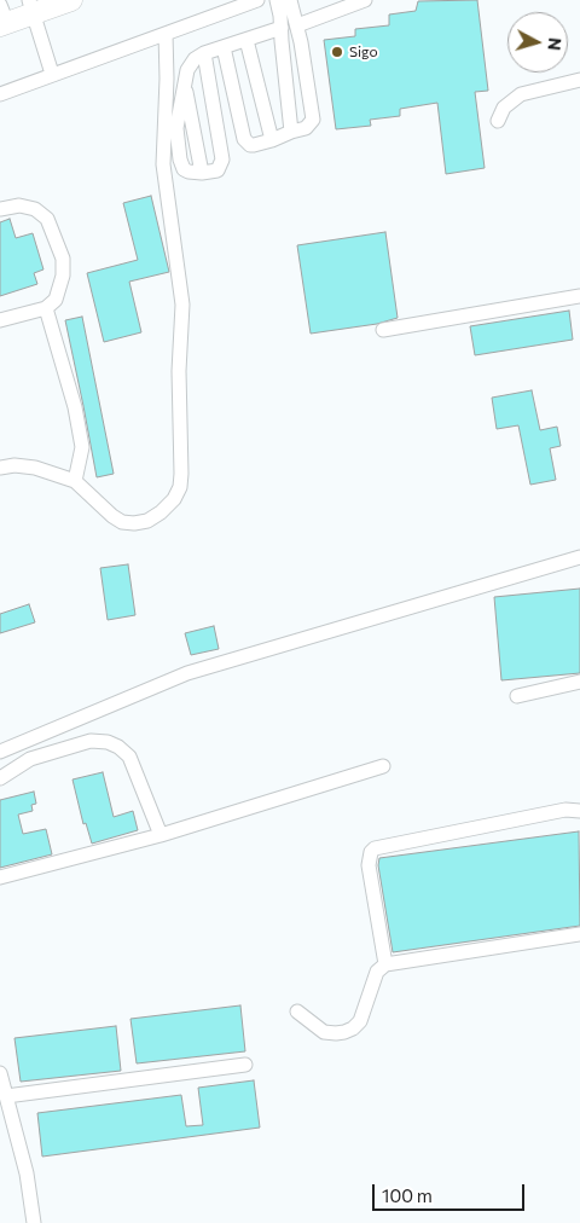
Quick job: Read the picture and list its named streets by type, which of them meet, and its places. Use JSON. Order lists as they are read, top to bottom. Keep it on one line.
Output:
{"places":["Sigo"],"scale_bar":"100 m","north":"right"}
